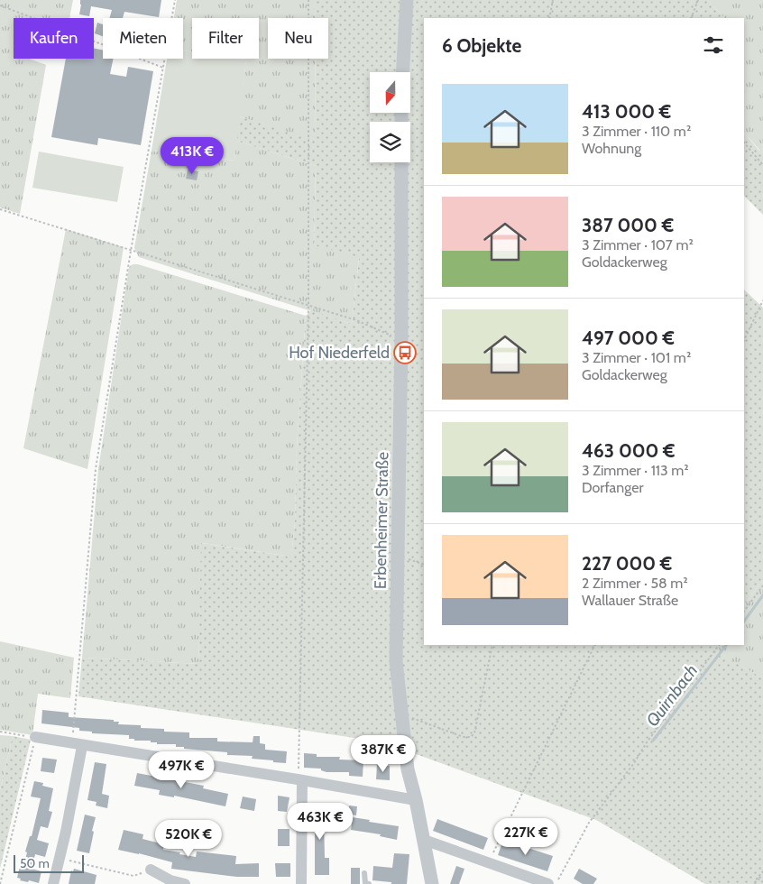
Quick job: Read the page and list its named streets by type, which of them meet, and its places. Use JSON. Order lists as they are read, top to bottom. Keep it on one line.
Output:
{"streets":{"street":["Erbenheimer Straße"]},"water":["Quirnbach"],"places":{"bus stop":["Hof Niederfeld"]},"scale_bar":"50 m","north":"bottom","page":{"chip":["Kaufen","Mieten","Filter","Neu"],"heading":"6 Objekte","list":[{"name":"413 000 €","note":"3 Zimmer · 110 m² · Wohnung"},{"name":"387 000 €","note":"3 Zimmer · 107 m² · Goldackerweg"},{"name":"497 000 €","note":"3 Zimmer · 101 m² · Goldackerweg"},{"name":"463 000 €","note":"3 Zimmer · 113 m² · Dorfanger"},{"name":"227 000 €","note":"2 Zimmer · 58 m² · Wallauer Straße"}],"price":["413K €","387K €","497K €","463K €","227K €","520K €"],"scale":"50 m"}}
